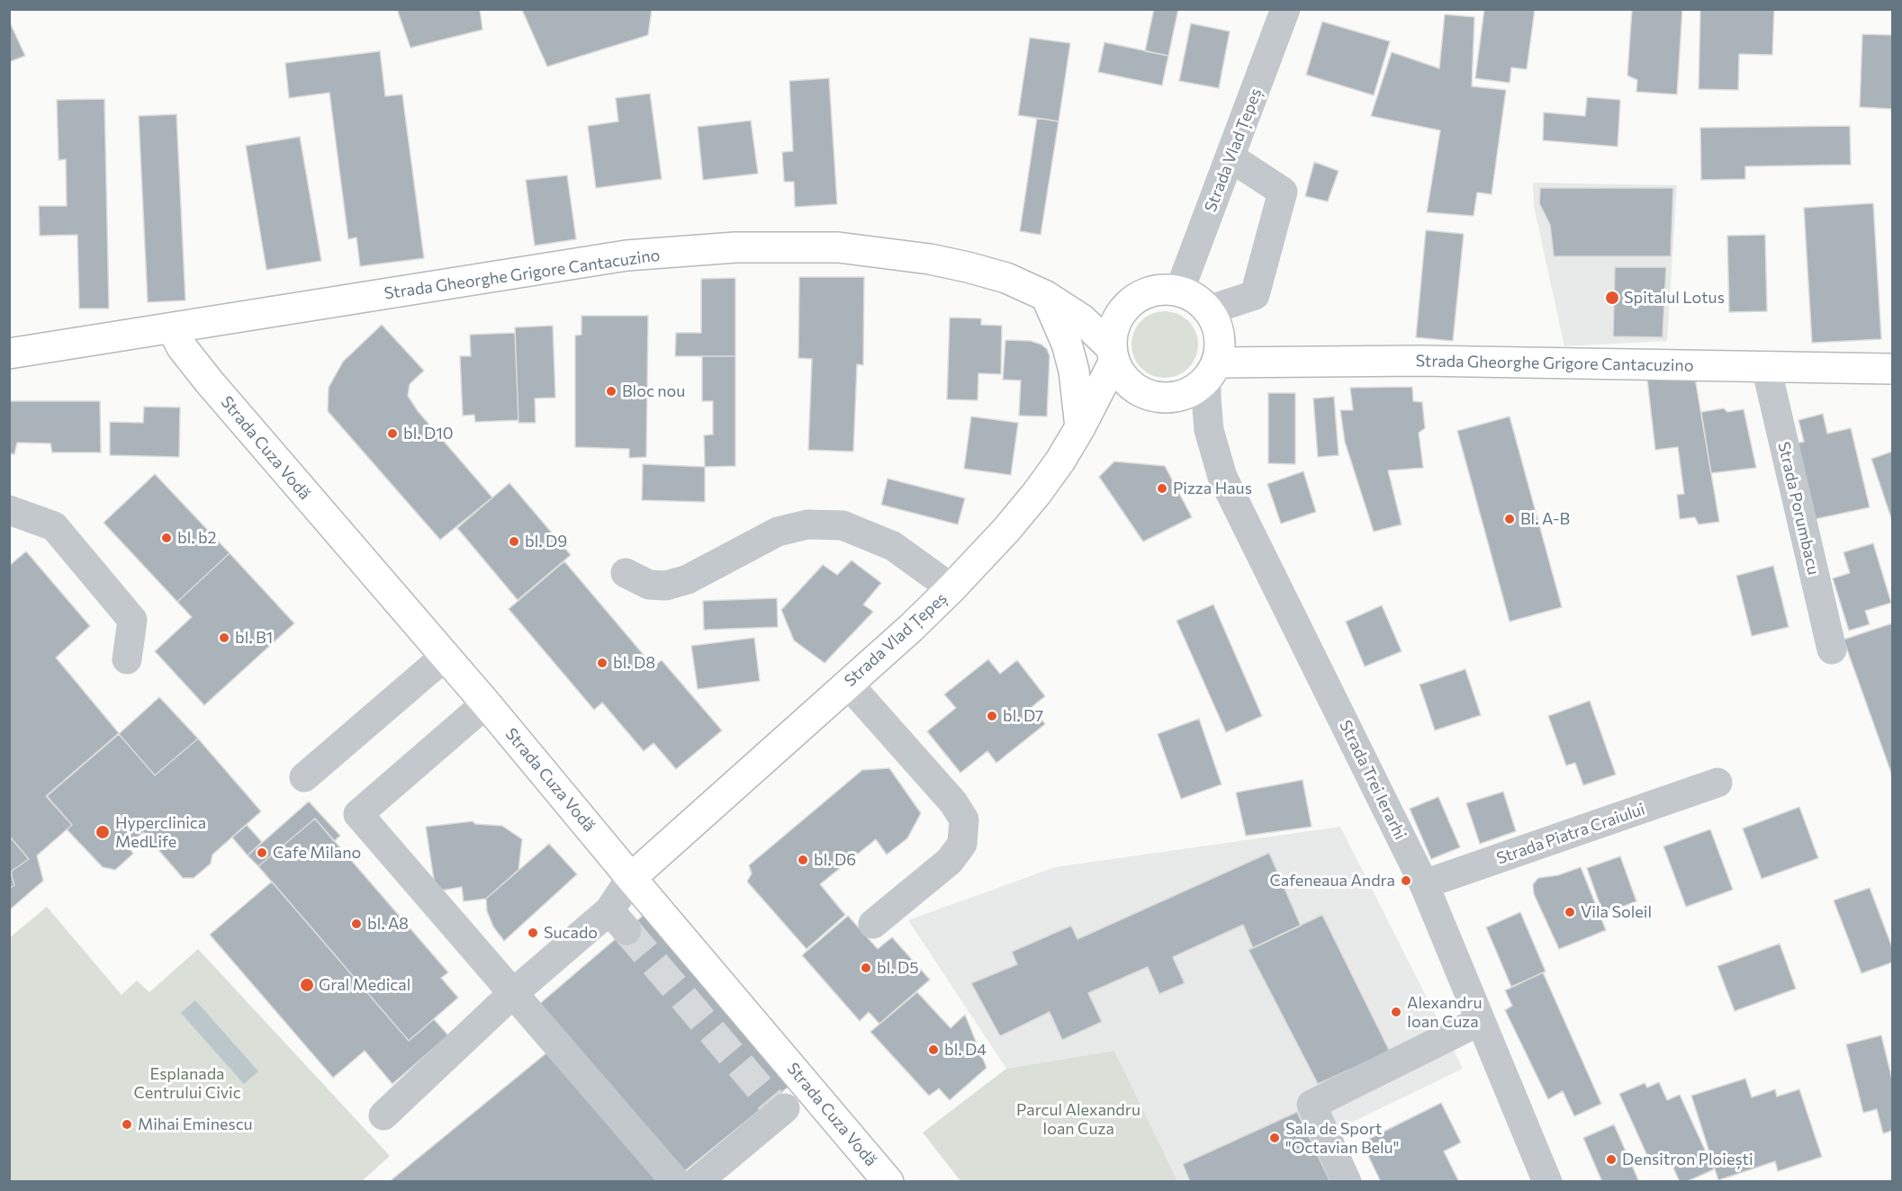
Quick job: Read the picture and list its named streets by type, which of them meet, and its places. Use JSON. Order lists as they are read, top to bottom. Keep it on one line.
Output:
{"streets":{"main road":["Strada Vlad Țepeș","Strada Gheorghe Grigore Cantacuzino","Strada Cuza Vodă"],"street":["Strada Porumbacu","Strada Trei Ierarhi","Strada Piatra Craiului"]},"crossings":[["Strada Vlad Țepeș","Strada Gheorghe Grigore Cantacuzino"],["Strada Vlad Țepeș","Strada Cuza Vodă"],["Strada Vlad Țepeș","Strada Trei Ierarhi"],["Strada Gheorghe Grigore Cantacuzino","Strada Cuza Vodă"],["Strada Gheorghe Grigore Cantacuzino","Strada Porumbacu"],["Strada Gheorghe Grigore Cantacuzino","Strada Trei Ierarhi"],["Strada Trei Ierarhi","Strada Piatra Craiului"]],"parks":["Esplanada Centrului Civic","Parcul Alexandru Ioan Cuza"],"places":["Spitalul Lotus","Bloc nou","bl. D10","Pizza Haus","Bl. A-B","bl. b2","bl. D9","bl. B1","bl. D8","bl. D7","Hyperclinica MedLife","Cafe Milano","bl. D6","Cafeneaua Andra","Vila Soleil","bl. A8","Sucado","bl. D5","Gral Medical","Alexandru Ioan Cuza","bl. D4","Mihai Eminescu","Sala de Sport \"Octavian Belu\"","Densitron Ploiești"]}
